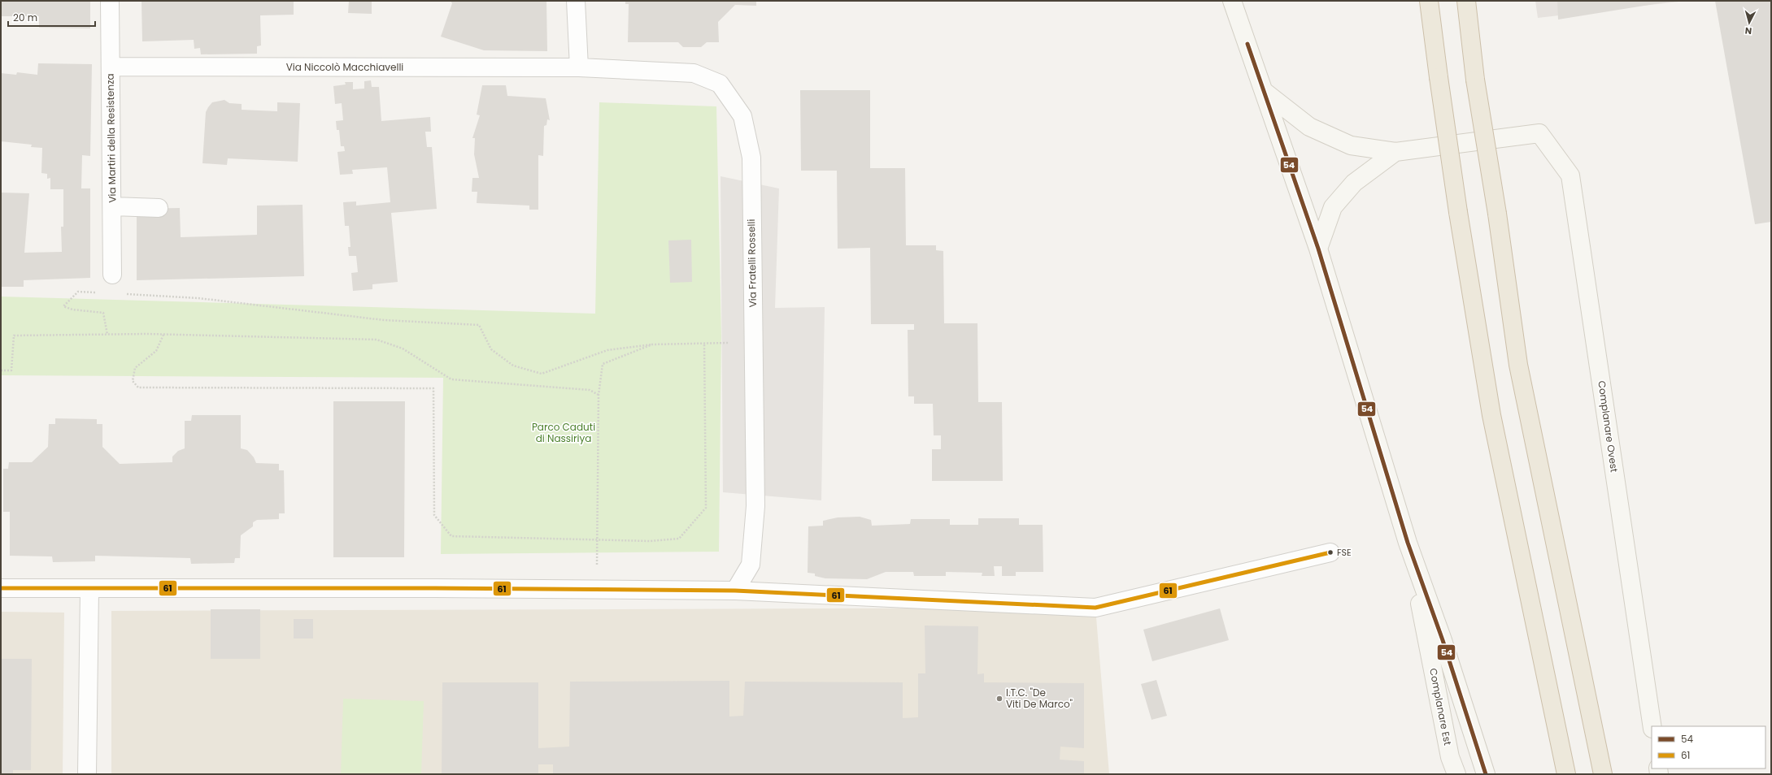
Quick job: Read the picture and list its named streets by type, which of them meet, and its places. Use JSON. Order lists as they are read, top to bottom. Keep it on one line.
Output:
{"streets":{"main road":["Complanare Ovest","Complanare Est"],"street":["Via Niccolò Macchiavelli","Via Martiri della Resistenza","Via Fratelli Rosselli"]},"crossings":[["Via Niccolò Macchiavelli","Via Martiri della Resistenza"],["Via Niccolò Macchiavelli","Via Fratelli Rosselli"]],"parks":["Parco Caduti di Nassiriya"],"places":["FSE","I.T.C. \"De Viti De Marco\""],"lines":["transit line 54","transit line 61"],"legend":["54","61"],"scale_bar":"20 m","north":"bottom"}
